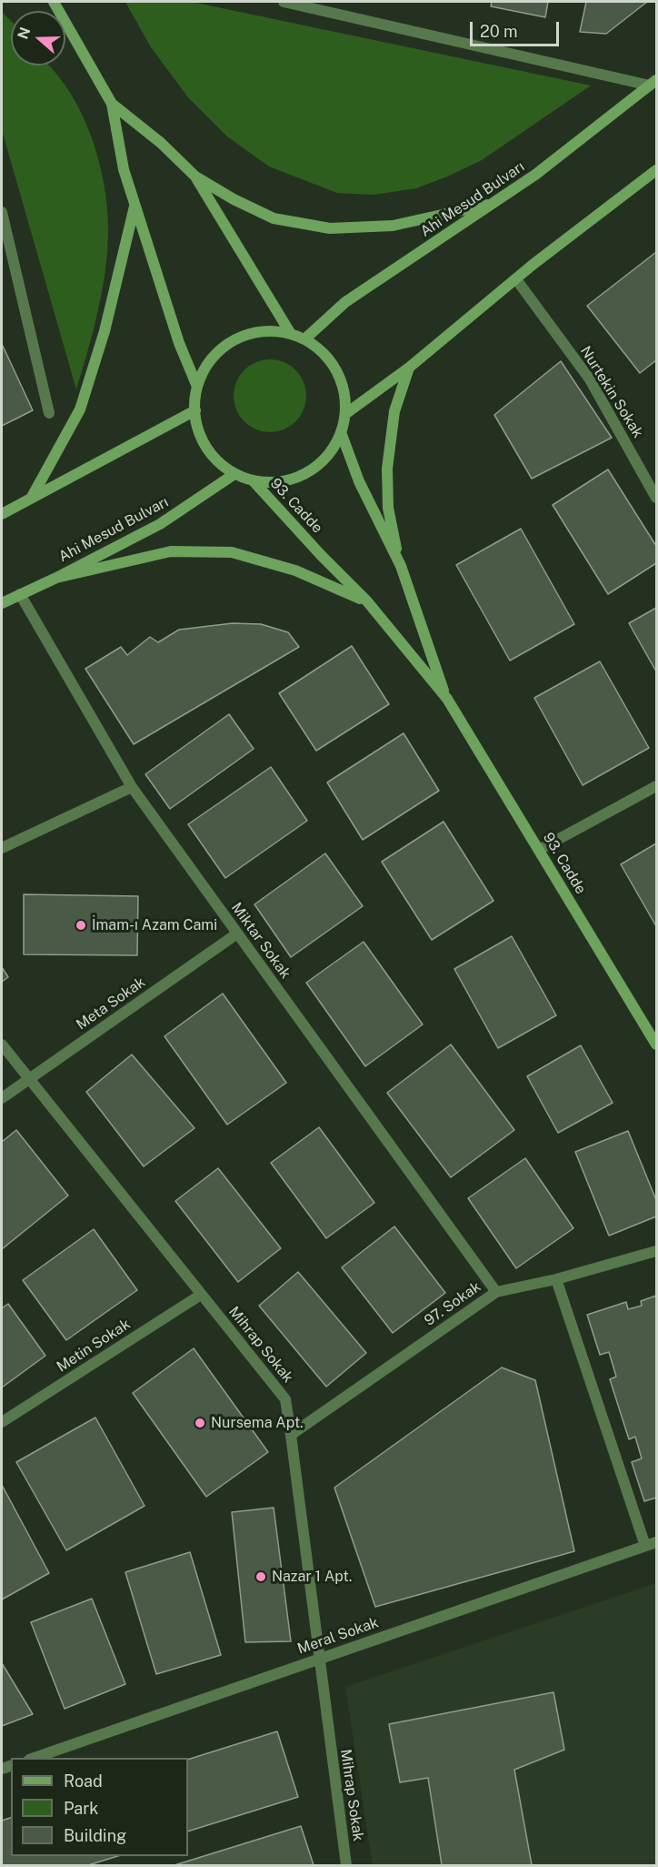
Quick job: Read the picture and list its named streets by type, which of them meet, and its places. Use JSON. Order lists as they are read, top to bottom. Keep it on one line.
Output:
{"streets":{"main road":["Ahi Mesud Bulvarı","93. Cadde"],"street":["Nurtekin Sokak","Miktar Sokak","Meta Sokak","97. Sokak","Mihrap Sokak","Metin Sokak","Meral Sokak"]},"crossings":[["Ahi Mesud Bulvarı","93. Cadde"],["Ahi Mesud Bulvarı","Miktar Sokak"],["Miktar Sokak","Meta Sokak"],["Miktar Sokak","97. Sokak"],["Meta Sokak","Mihrap Sokak"],["97. Sokak","Mihrap Sokak"],["Mihrap Sokak","Metin Sokak"],["Mihrap Sokak","Meral Sokak"]],"places":["İmam-ı Azam Cami","Nursema Apt.","Nazar 1 Apt."],"legend":["Road","Park","Building"],"scale_bar":"20 m","north":"left"}
